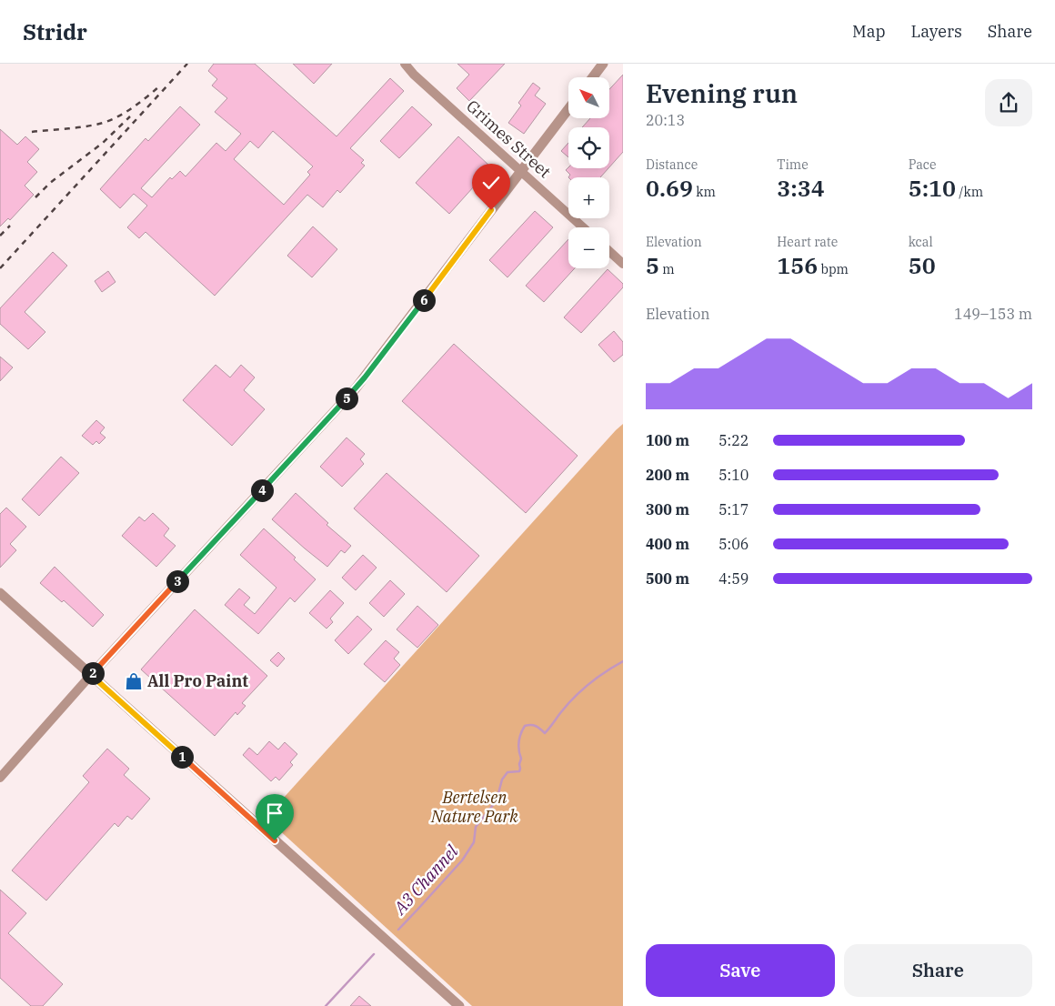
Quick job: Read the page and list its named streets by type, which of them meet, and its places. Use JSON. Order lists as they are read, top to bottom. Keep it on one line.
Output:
{"streets":{"street":["Grimes Street"]},"water":["A3 Channel"],"parks":["Bertelsen Nature Park"],"places":{"shop":["All Pro Paint"]},"north":"top left","page":{"header":"Stridr","nav":["Map","Layers","Share"],"heading":["Evening run","20:13"],"map_buttons":["+","−"],"stats":[["Distance","0.69 km"],["Time","3:34"],["Pace","5:10 /km"],["Elevation","5 m"],["Heart rate","156 bpm"],["kcal","50"]],"pins":["6","5","4","3","2","1"],"chart":["Elevation","149–153 m"],"list":[{"name":"100 m","note":"5:22"},{"name":"200 m","note":"5:10"},{"name":"300 m","note":"5:17"},{"name":"400 m","note":"5:06"},{"name":"500 m","note":"4:59"}],"buttons":["Save","Share"]}}
